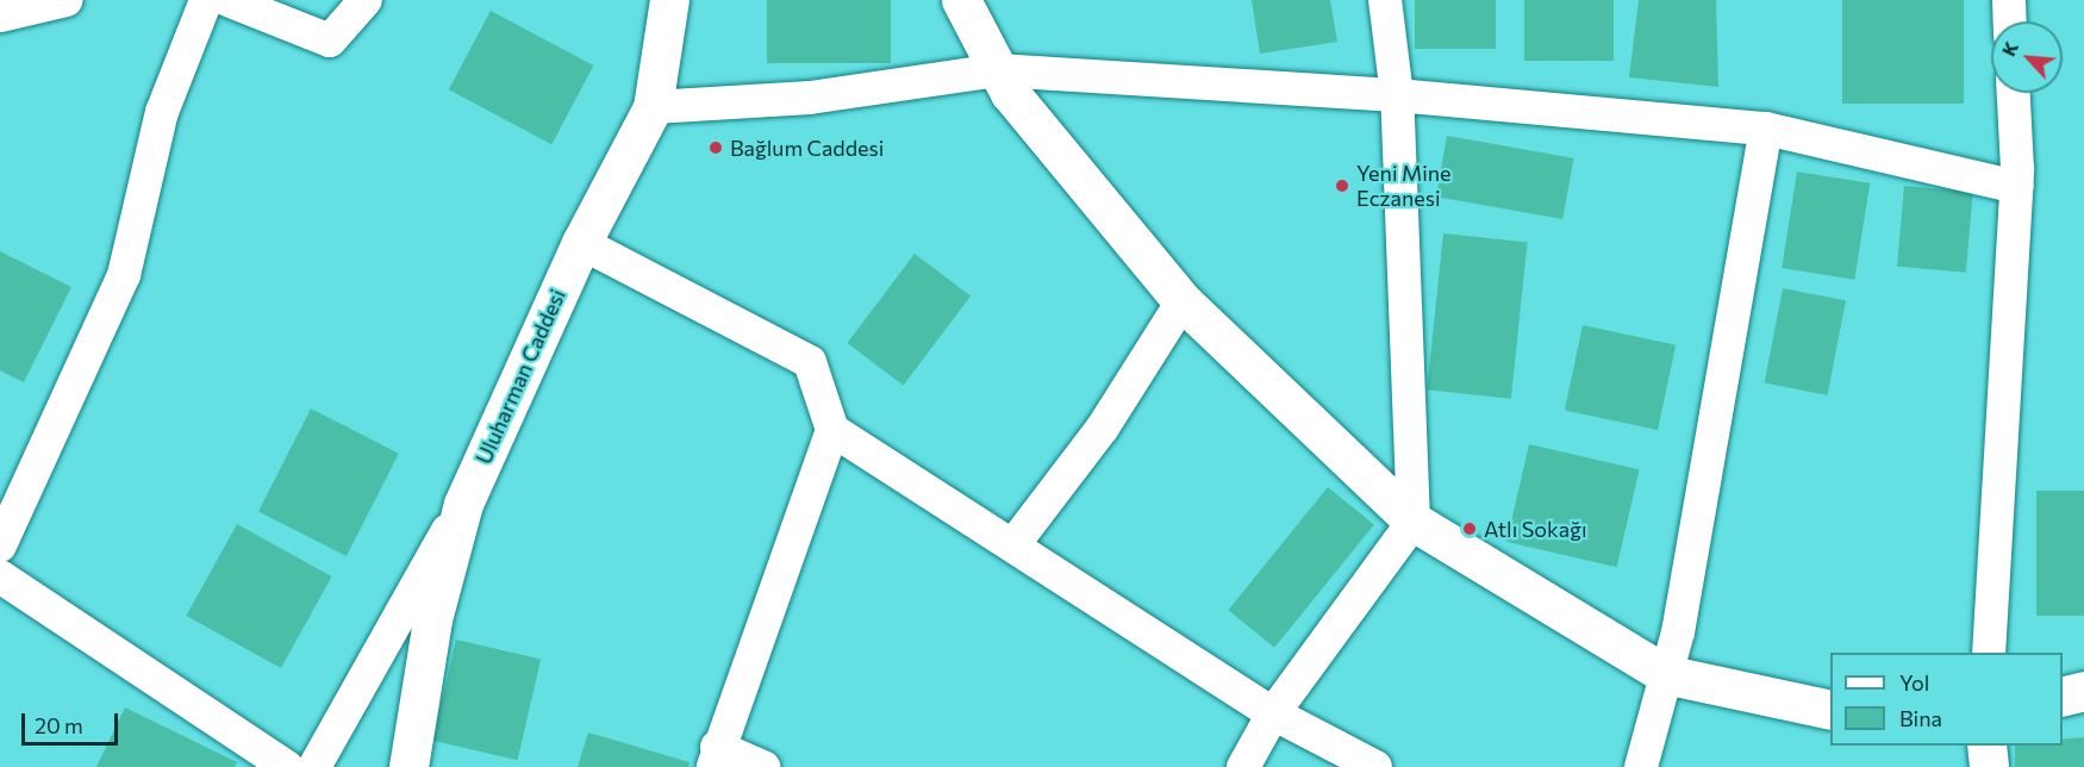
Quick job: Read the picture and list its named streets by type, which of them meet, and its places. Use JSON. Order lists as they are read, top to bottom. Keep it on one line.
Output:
{"streets":{"street":["Uluharman Caddesi"]},"places":["Bağlum Caddesi","Yeni Mine Eczanesi","Atlı Sokağı"],"legend":["Yol","Bina"],"scale_bar":"20 m","north":"top left"}
